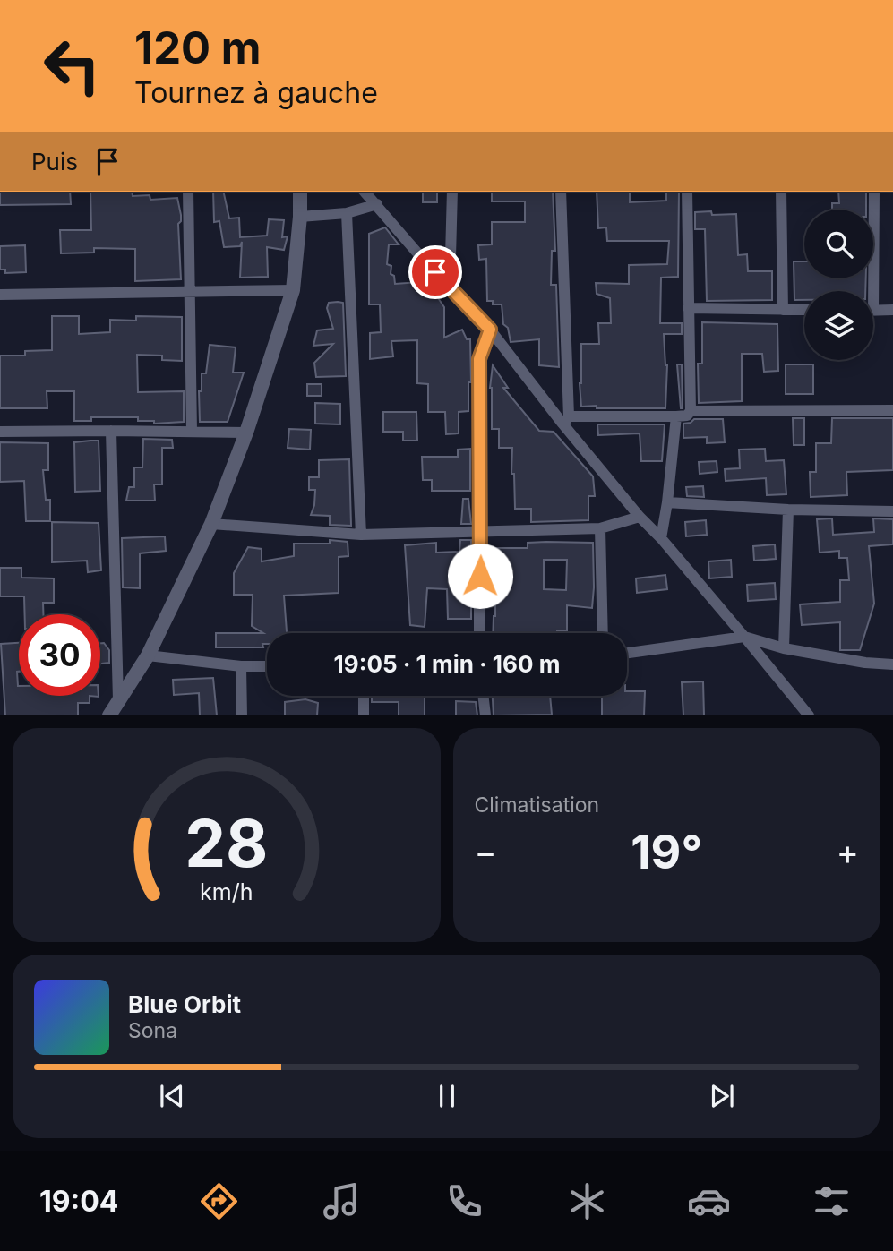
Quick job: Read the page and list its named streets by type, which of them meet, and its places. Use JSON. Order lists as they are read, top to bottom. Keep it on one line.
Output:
{"page":{"turn":["120 m","Tournez à gauche"],"then":"Puis","limit":"30","trip":"19:05 · 1 min · 160 m","tile":"Climatisation","heat":["−","19°","+"],"song":["Blue Orbit","Sona"],"tabs":"19:04","gauge":["28","km/h"]}}
